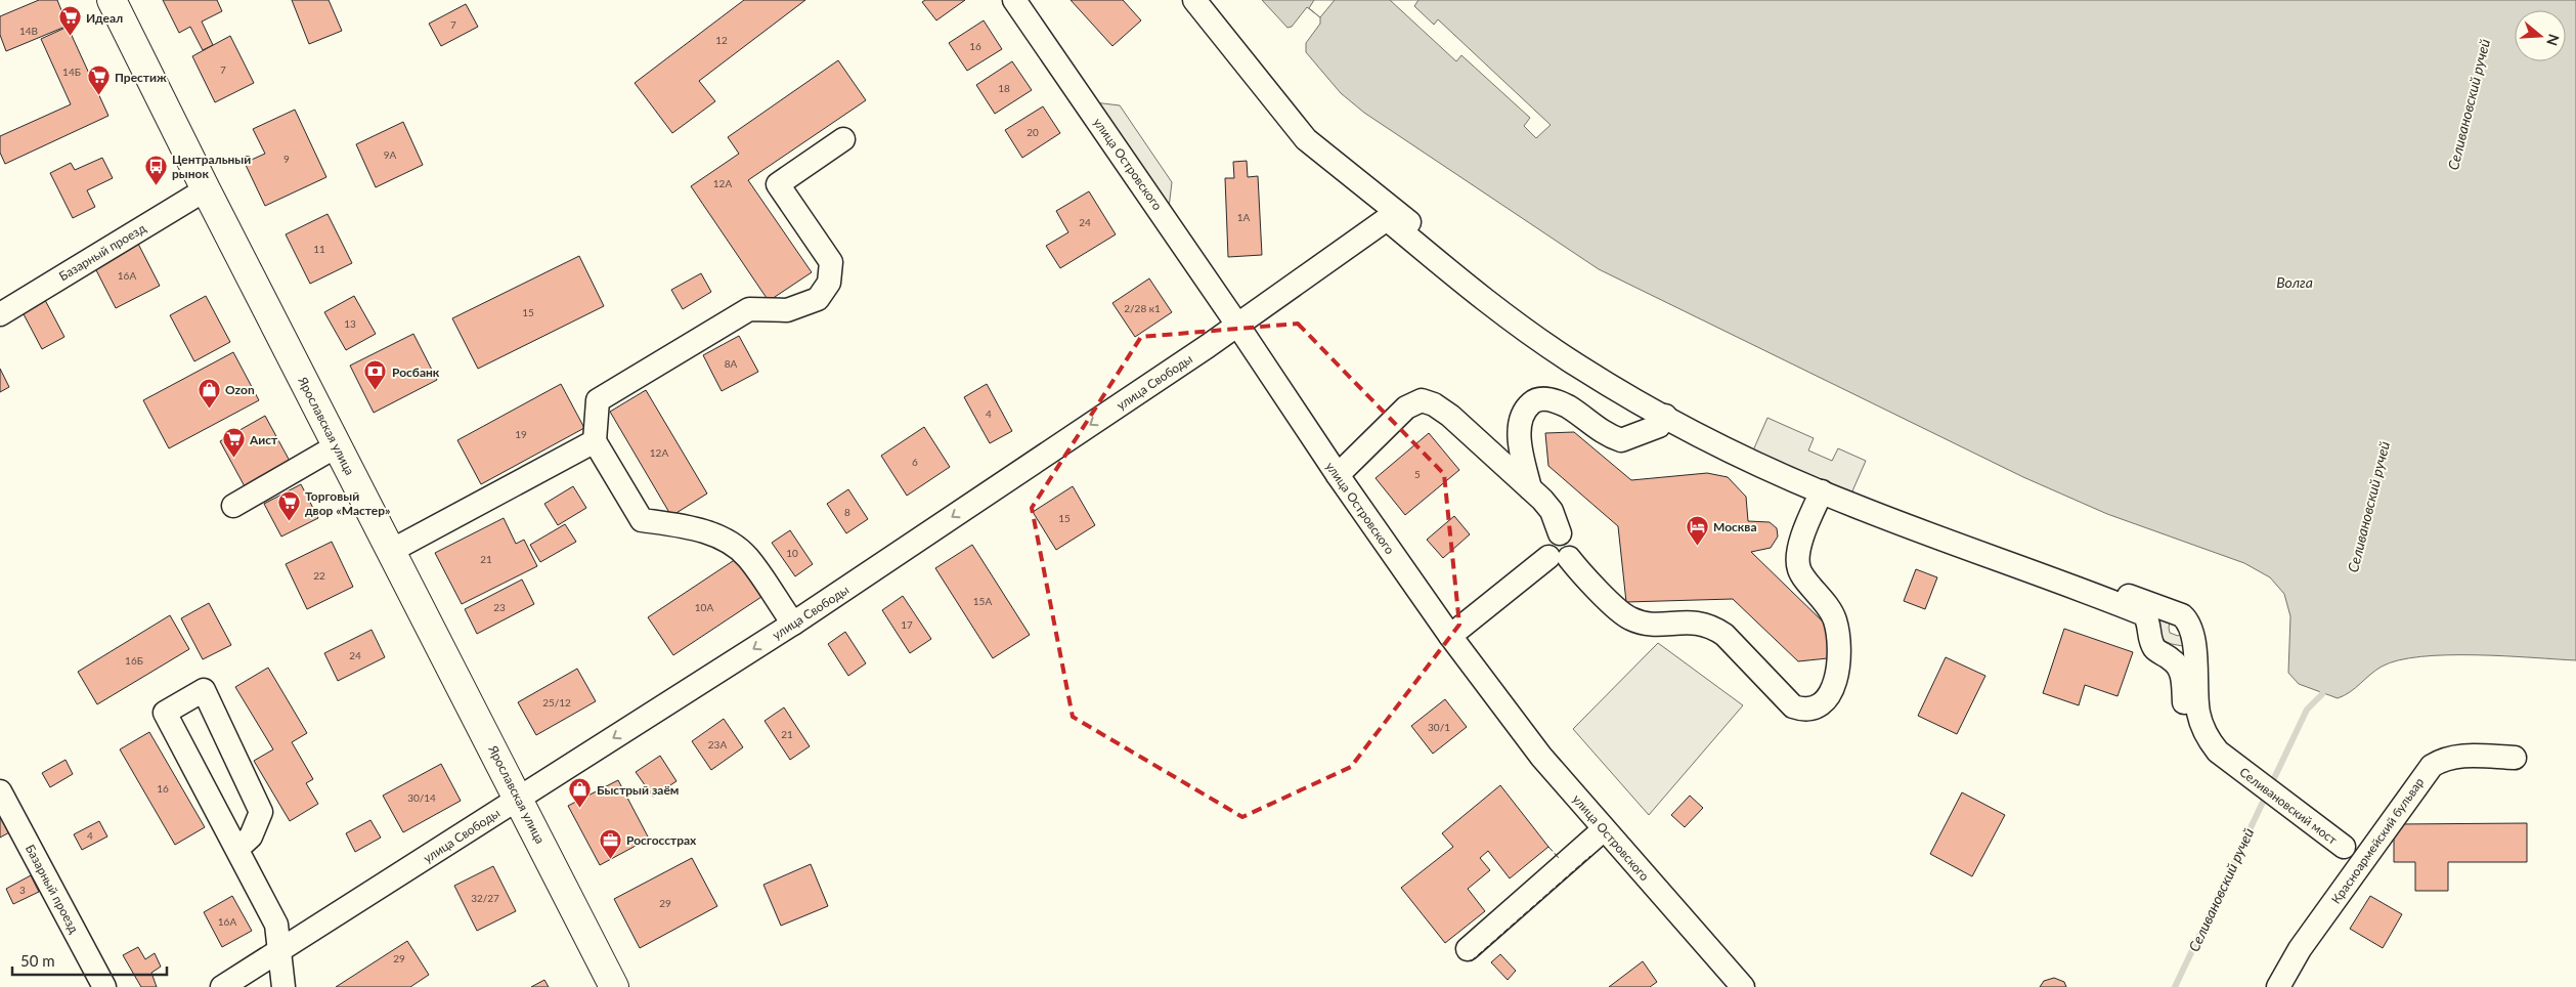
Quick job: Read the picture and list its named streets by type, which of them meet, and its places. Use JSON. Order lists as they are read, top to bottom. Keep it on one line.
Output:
{"streets":{"main road":["Ярославская улица"],"street":["улица Островского","Базарный проезд","улица Свободы","Селивановский мост","Красноармейский бульвар"]},"crossings":[["улица Островского","улица Свободы"],["Базарный проезд","Ярославская улица"],["улица Свободы","Ярославская улица"]],"one_way":["улица Свободы"],"water":["Селивановский ручей","Волга"],"places":{"supermarket":["Идеал","Престиж","Аист","Торговый двор «Мастер»"],"bus stop":["Центральный рынок"],"bank":["Росбанк"],"shop":["Ozon","Быстрый заём"],"hotel":["Москва"],"office":["Росгосстрах"]},"house_numbers":["7","14В","12","16","7","14Б","18","20","9А","9","12А","1А","24","11","16А","2/28 к1","15","13","8А","4","19","12А","6","5","8","15","10","21","22","15А","23","10А","17","24","16Б","25/12","30/1","21","23А","16","30/14","4","3","32/27","29","16А","29"],"scale_bar":"50 m","north":"right"}
